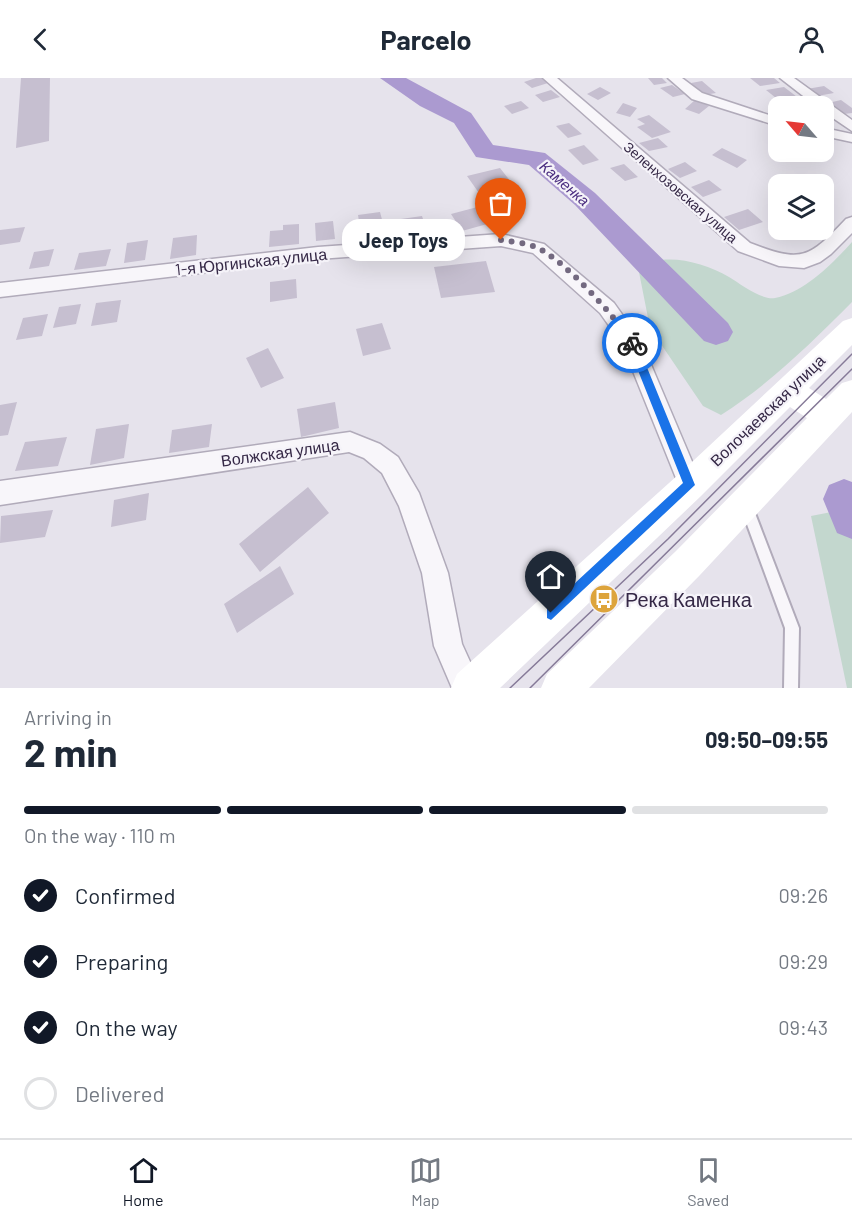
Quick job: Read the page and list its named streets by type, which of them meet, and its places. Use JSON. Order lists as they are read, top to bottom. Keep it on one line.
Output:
{"streets":{"main road":["Волочаевская улица"],"street":["Зеленхозовская улица","1-я Юргинская улица","Волжская улица"]},"crossings":[["1-я Юргинская улица","Волочаевская улица"],["Волочаевская улица","Волжская улица"]],"water":["Каменка"],"places":{"other":["Jeep Toys"],"bus stop":["Река Каменка"]},"north":"top left","page":{"header":"Parcelo","bubble":"Jeep Toys","heading":["2 min","Arriving in","09:50–09:55"],"bar":"On the way · 110 m","list":[["Confirmed","09:26"],["Preparing","09:29"],["On the way","09:43"],"Delivered"],"tabs":["Home","Map","Saved"]}}
